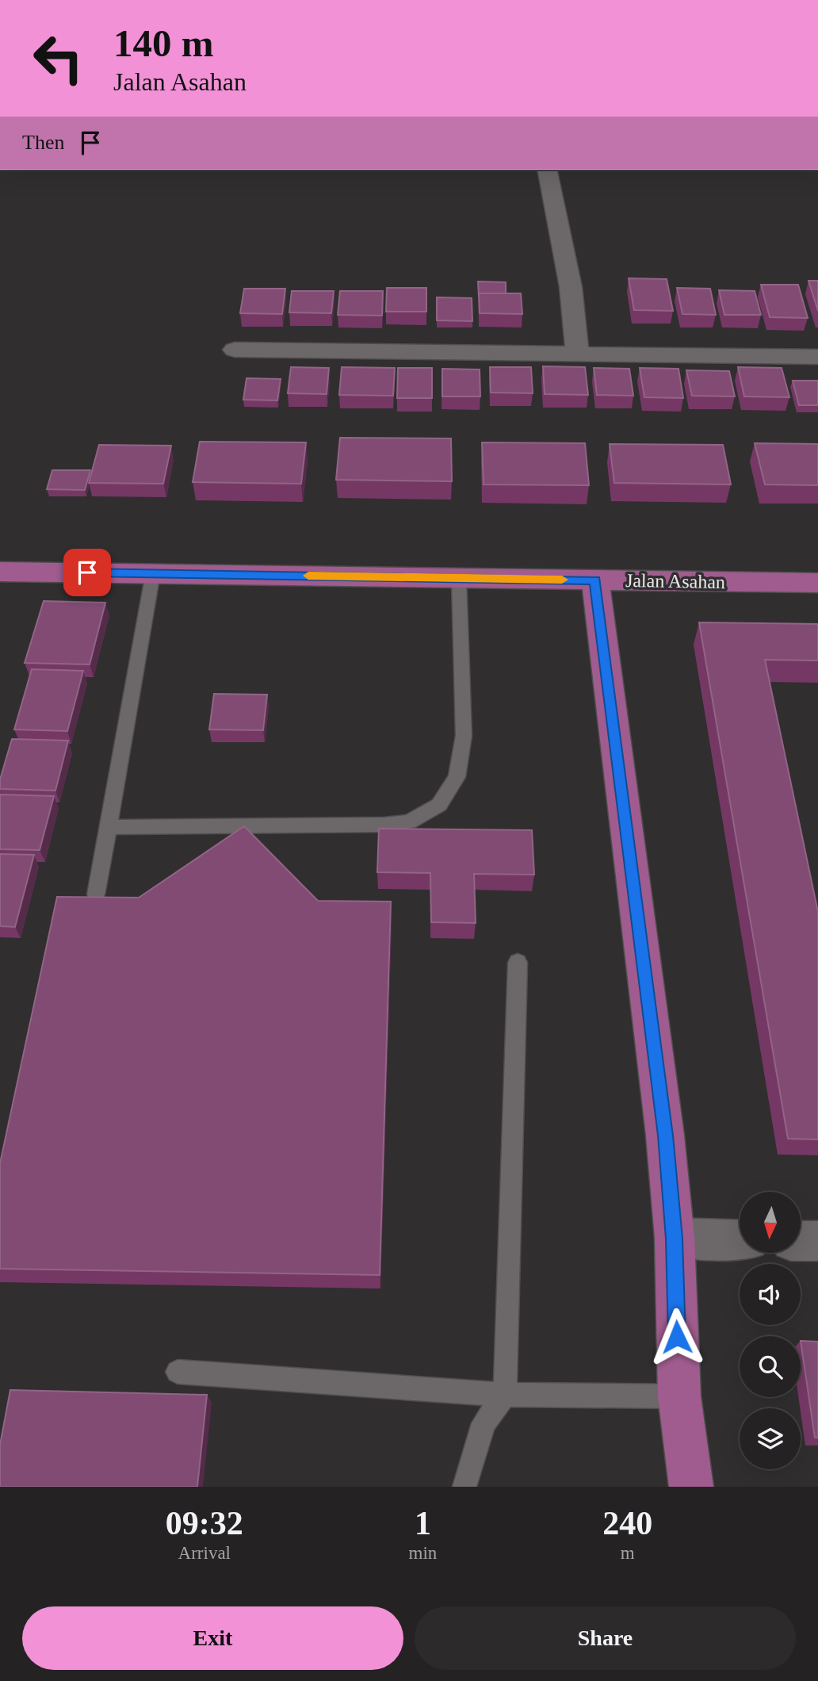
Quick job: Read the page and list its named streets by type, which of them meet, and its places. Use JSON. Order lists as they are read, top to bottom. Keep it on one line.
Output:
{"streets":{"main road":["Jalan Asahan"]},"north":"bottom","page":{"turn":["140 m","Jalan Asahan"],"then":"Then","eta":["09:32","Arrival","1","min","240","m"],"buttons":["Exit","Share"]}}
